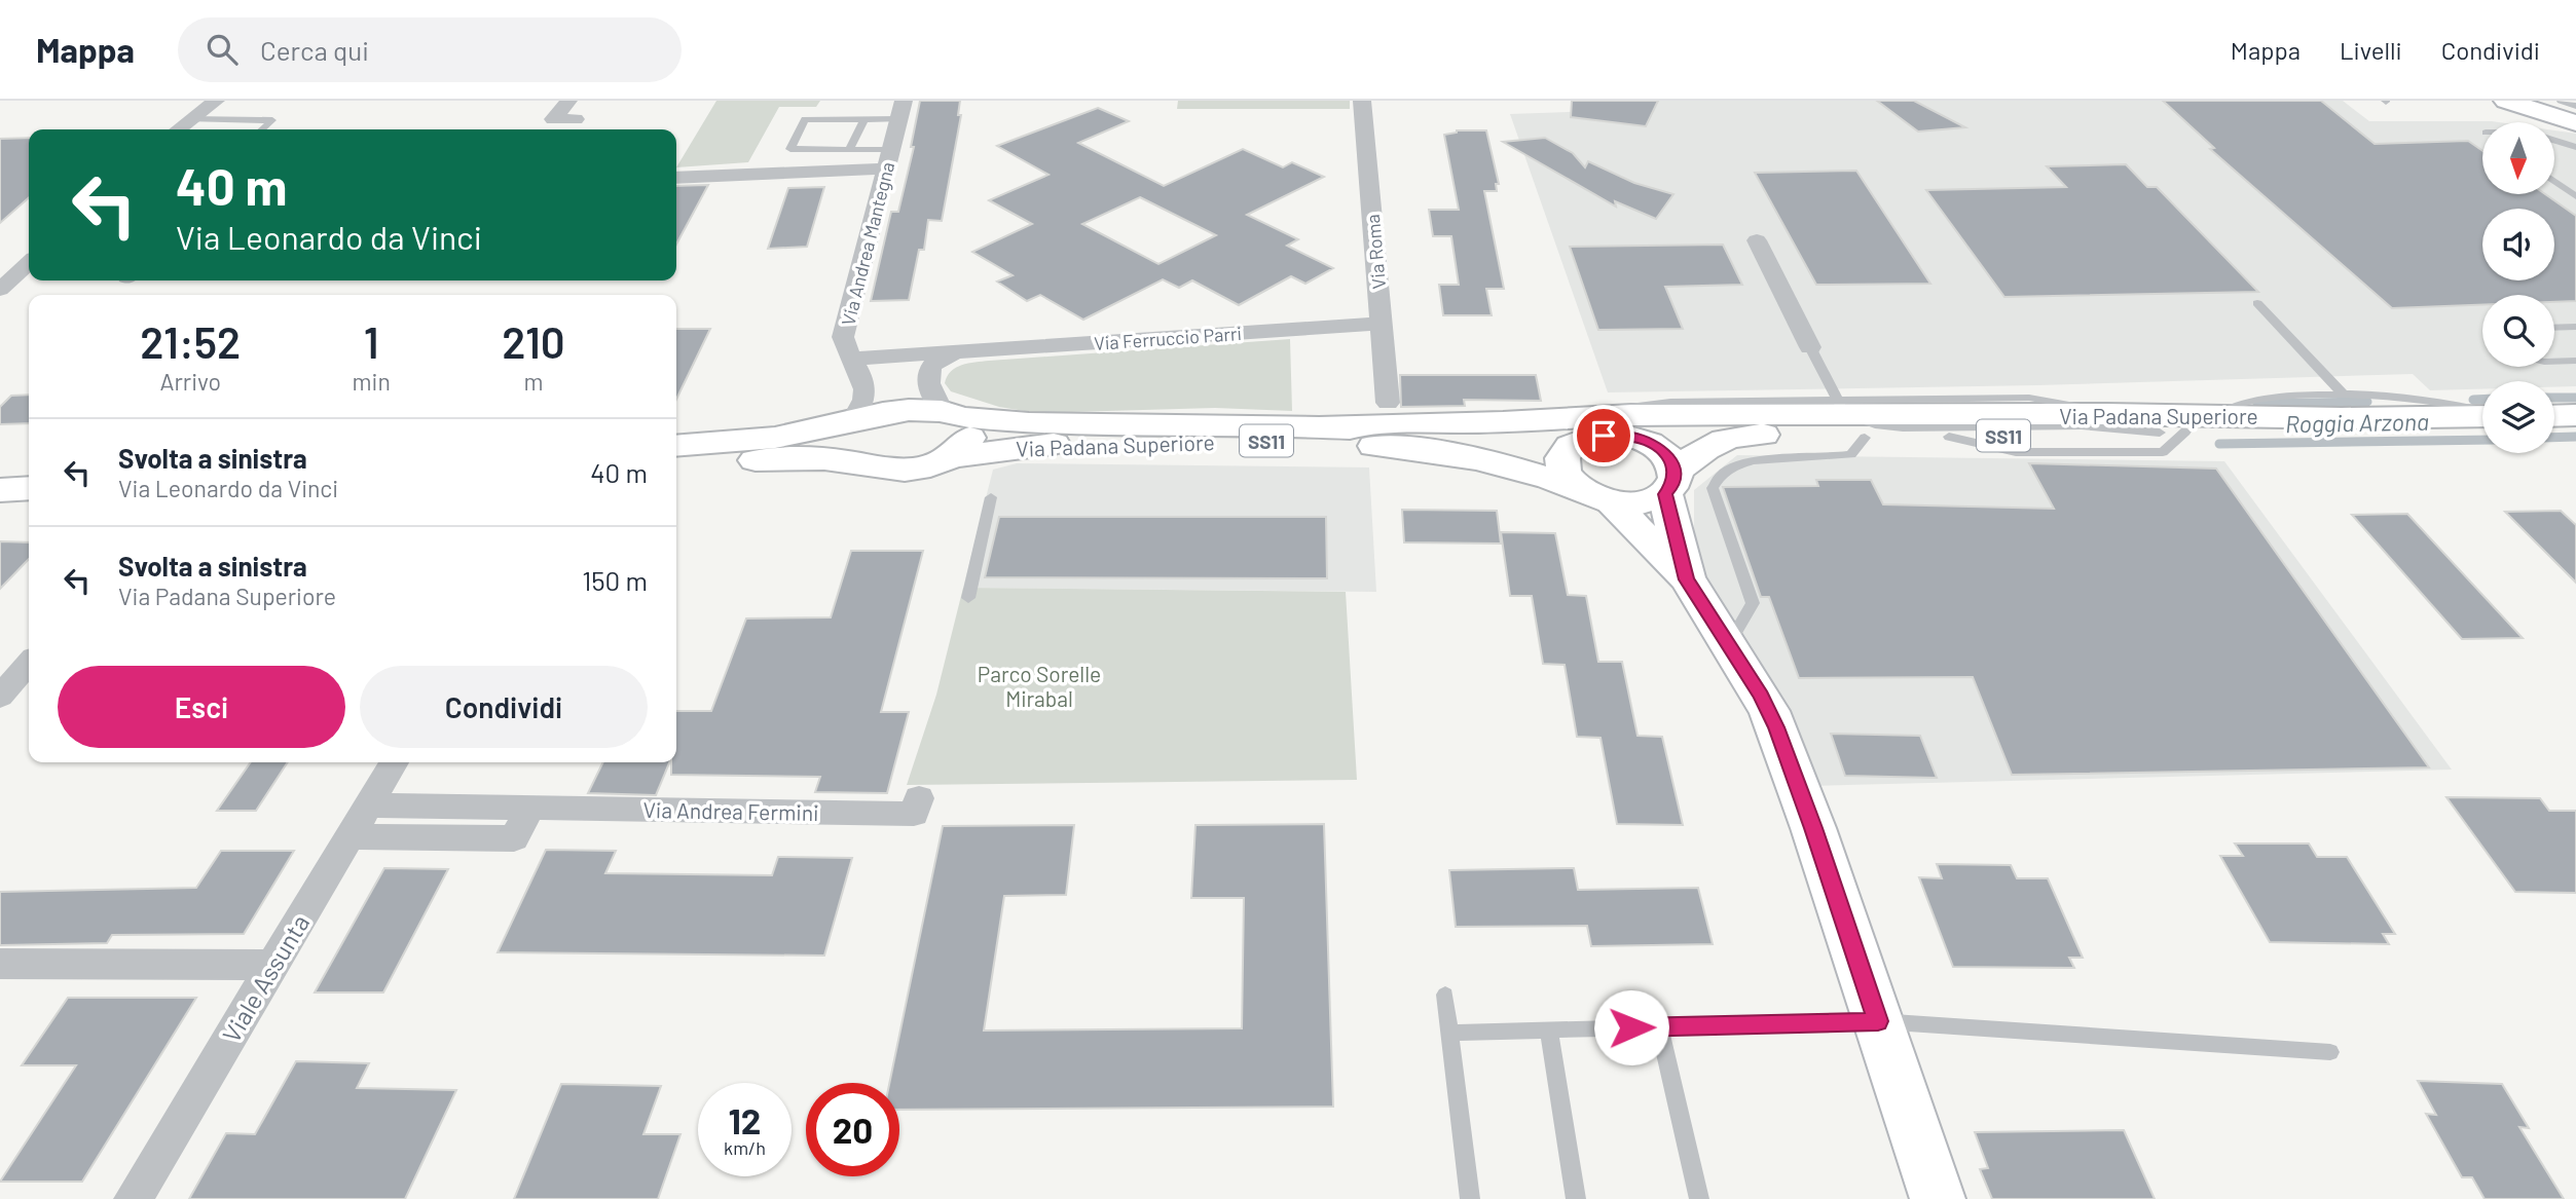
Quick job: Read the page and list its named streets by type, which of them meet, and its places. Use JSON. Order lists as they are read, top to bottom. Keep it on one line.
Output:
{"streets":{"main road":["Via Padana Superiore","SS11"],"street":["Via Andrea Mantegna","Via Roma","Via Ferruccio Parri","Via Andrea Fermini","Viale Assunta"]},"crossings":[["Via Andrea Mantegna","Via Ferruccio Parri"],["Via Andrea Mantegna","SS11"],["Via Roma","Via Ferruccio Parri"],["Via Padana Superiore","SS11"],["Via Andrea Fermini","Viale Assunta"]],"water":["Roggia Arzona"],"parks":["Parco Sorelle Mirabal"],"north":"bottom","page":{"header":"Mappa","search":"Cerca qui","nav":["Mappa","Livelli","Condividi"],"turn":["40 m","Via Leonardo da Vinci"],"eta":["21:52","Arrivo","1","min","210","m"],"list":[{"name":"Svolta a sinistra","note":"Via Leonardo da Vinci","value":"40 m"},{"name":"Svolta a sinistra","note":"Via Padana Superiore","value":"150 m"}],"buttons":["Esci","Condividi"],"speed":"12 km/h","limit":"20"}}
